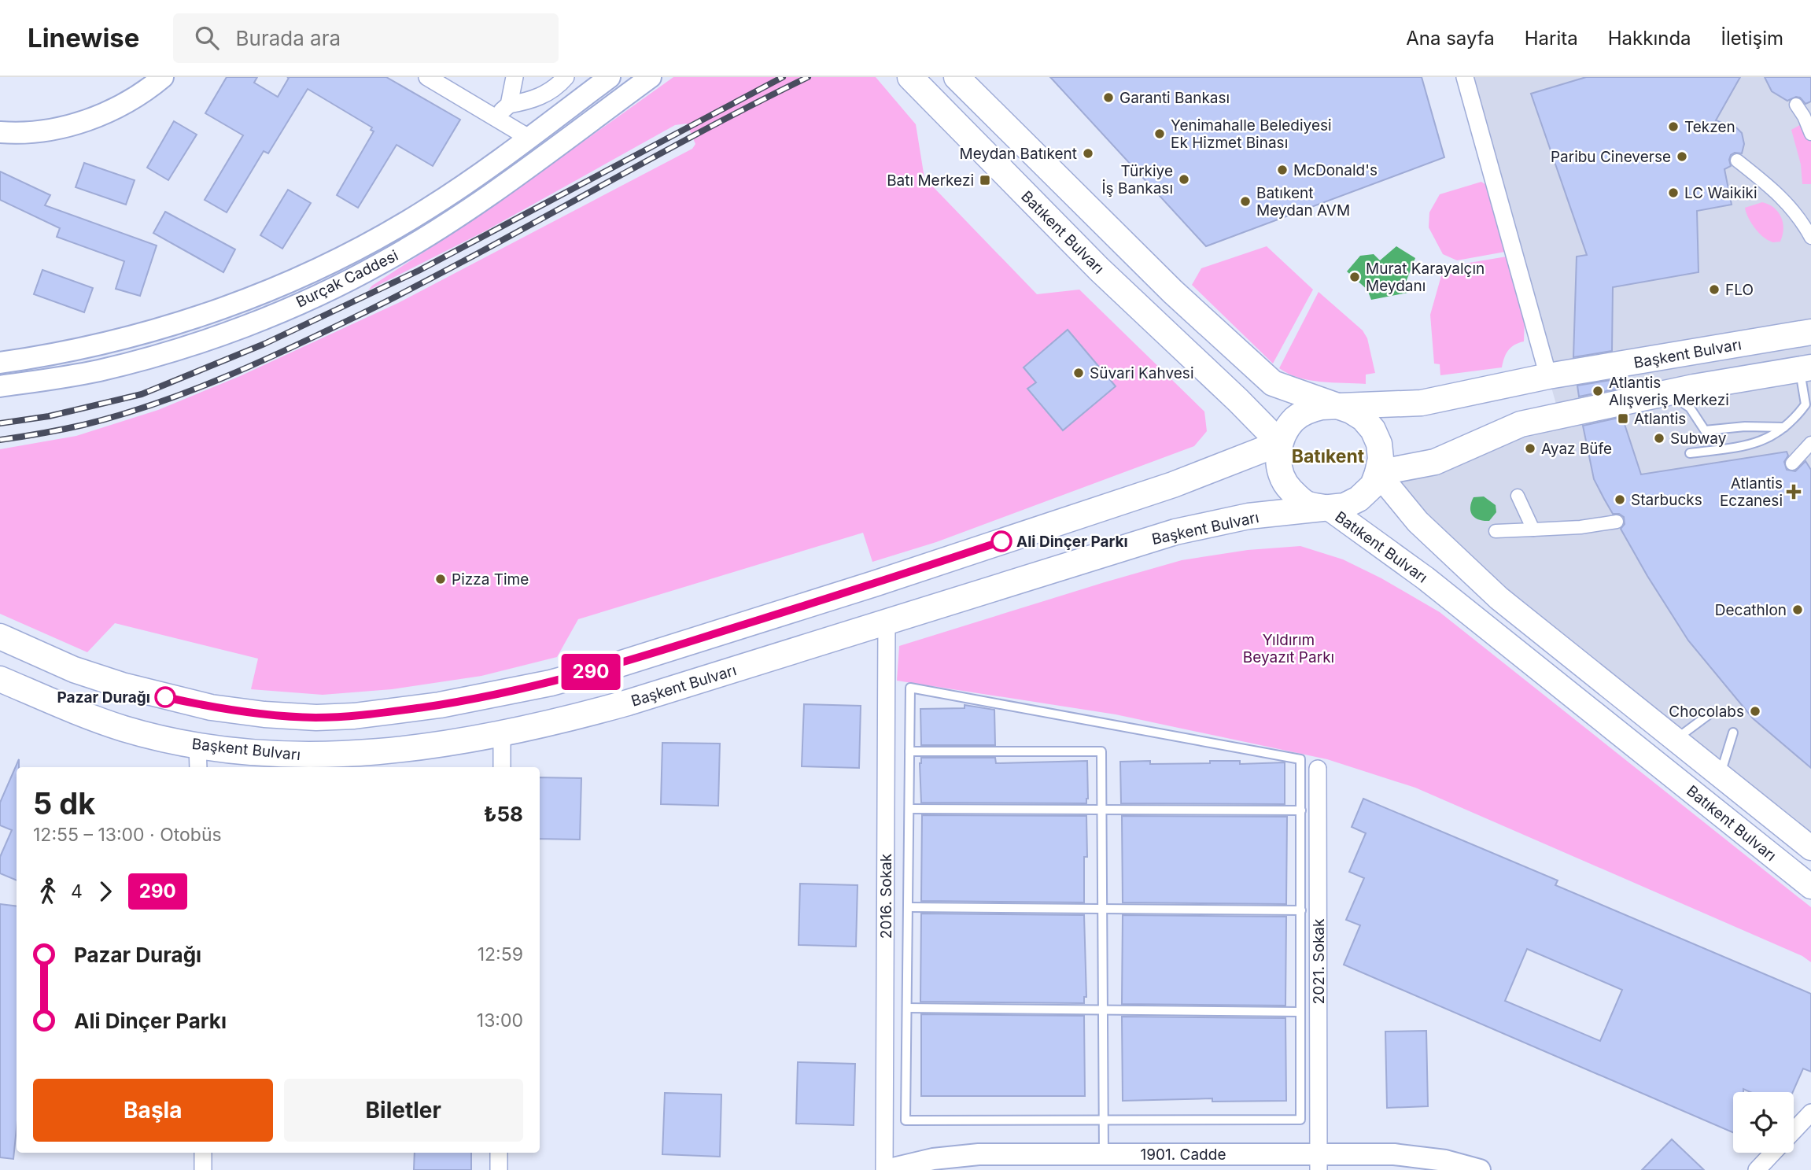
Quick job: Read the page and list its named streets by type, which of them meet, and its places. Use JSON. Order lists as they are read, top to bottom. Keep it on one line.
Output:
{"streets":{"main road":["Batıkent Bulvarı","Başkent Bulvarı"],"street":["Burçak Caddesi","2016. Sokak","2021. Sokak","1901. Cadde"]},"crossings":[["Batıkent Bulvarı","Başkent Bulvarı"],["Başkent Bulvarı","2016. Sokak"],["2016. Sokak","1901. Cadde"],["2021. Sokak","1901. Cadde"]],"districts":["Batıkent"],"parks":["Yıldırım Beyazıt Parkı"],"places":{"other":["Garanti Bankası","Tekzen","Yenimahalle Belediyesi Ek Hizmet Binası","Meydan Batıkent","Paribu Cineverse","McDonald's","Türkiye İş Bankası","LC Waikiki","Batıkent Meydan AVM","Murat Karayalçın Meydanı","FLO","Süvari Kahvesi","Atlantis Alışveriş Merkezi","Subway","Ayaz Büfe","Starbucks","Ali Dinçer Parkı","Pizza Time","Decathlon","Pazar Durağı","Chocolabs"],"transit":["Batı Merkezi","Atlantis"],"health":["Atlantis Eczanesi"]},"lines":["bus line 290"],"page":{"header":"Linewise","search":"Burada ara","nav":["Ana sayfa","Harita","Hakkında","İletişim"],"on_map":"290","heading":["5 dk","12:55 – 13:00 · Otobüs","₺58"],"legs":["4","290"],"list":[{"name":"Pazar Durağı","value":"12:59"},{"name":"Ali Dinçer Parkı","value":"13:00"}],"buttons":["Başla","Biletler"]}}
